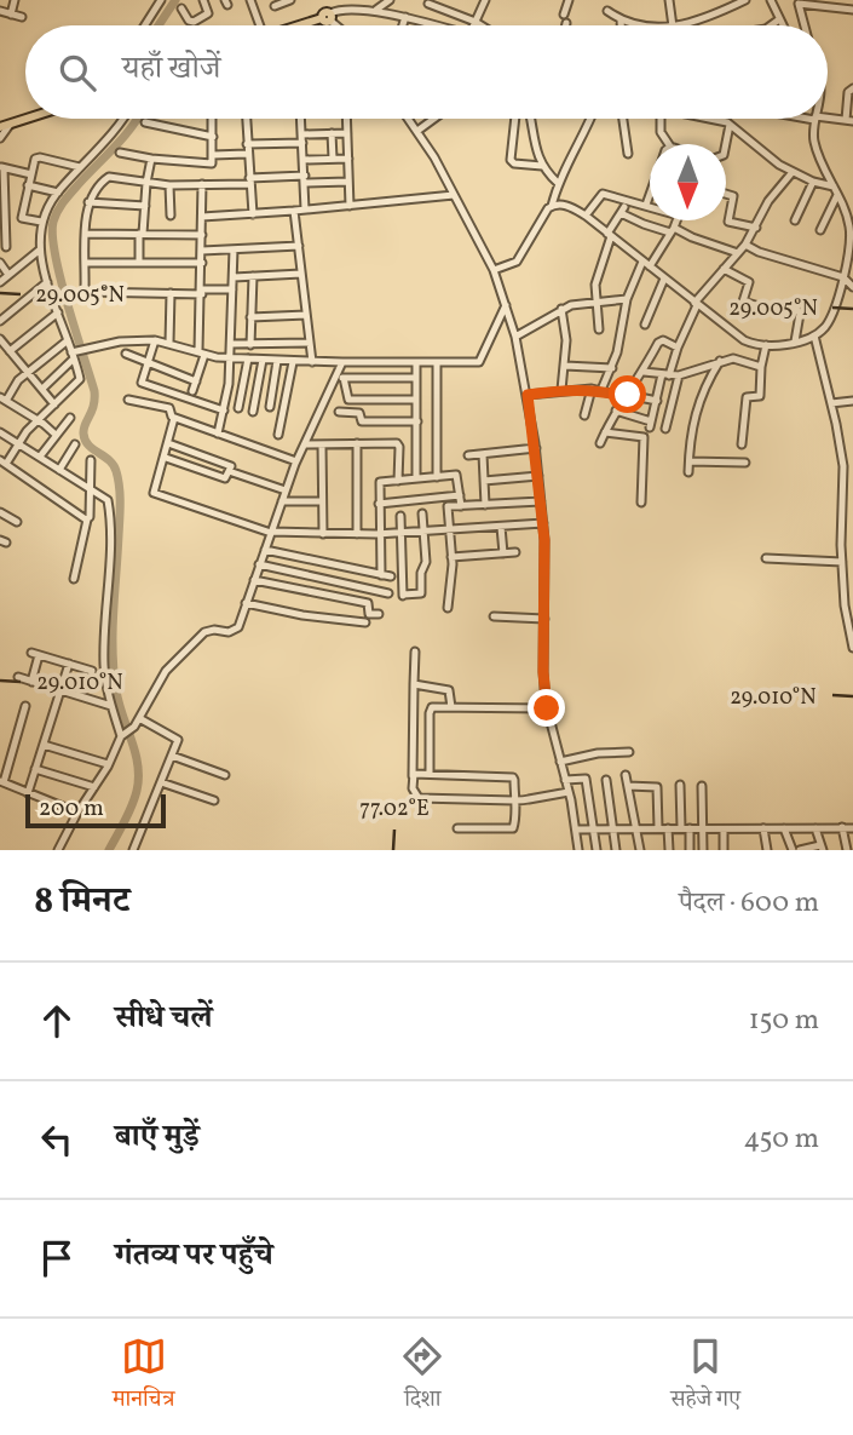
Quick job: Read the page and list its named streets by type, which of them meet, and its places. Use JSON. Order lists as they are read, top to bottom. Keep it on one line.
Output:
{"scale_bar":"200 m","north":"bottom","page":{"search":"यहाँ खोजें","scale":"200 m","heading":["8 मिनट","पैदल · 600 m"],"list":[["सीधे चलें","150 m"],["बाएँ मुड़ें","450 m"],"गंतव्य पर पहुँचे"],"nav":["मानचित्र","दिशा","सहेजे गए"]},"coordinates":["29.005°N","29.010°N","77.02°E"]}
